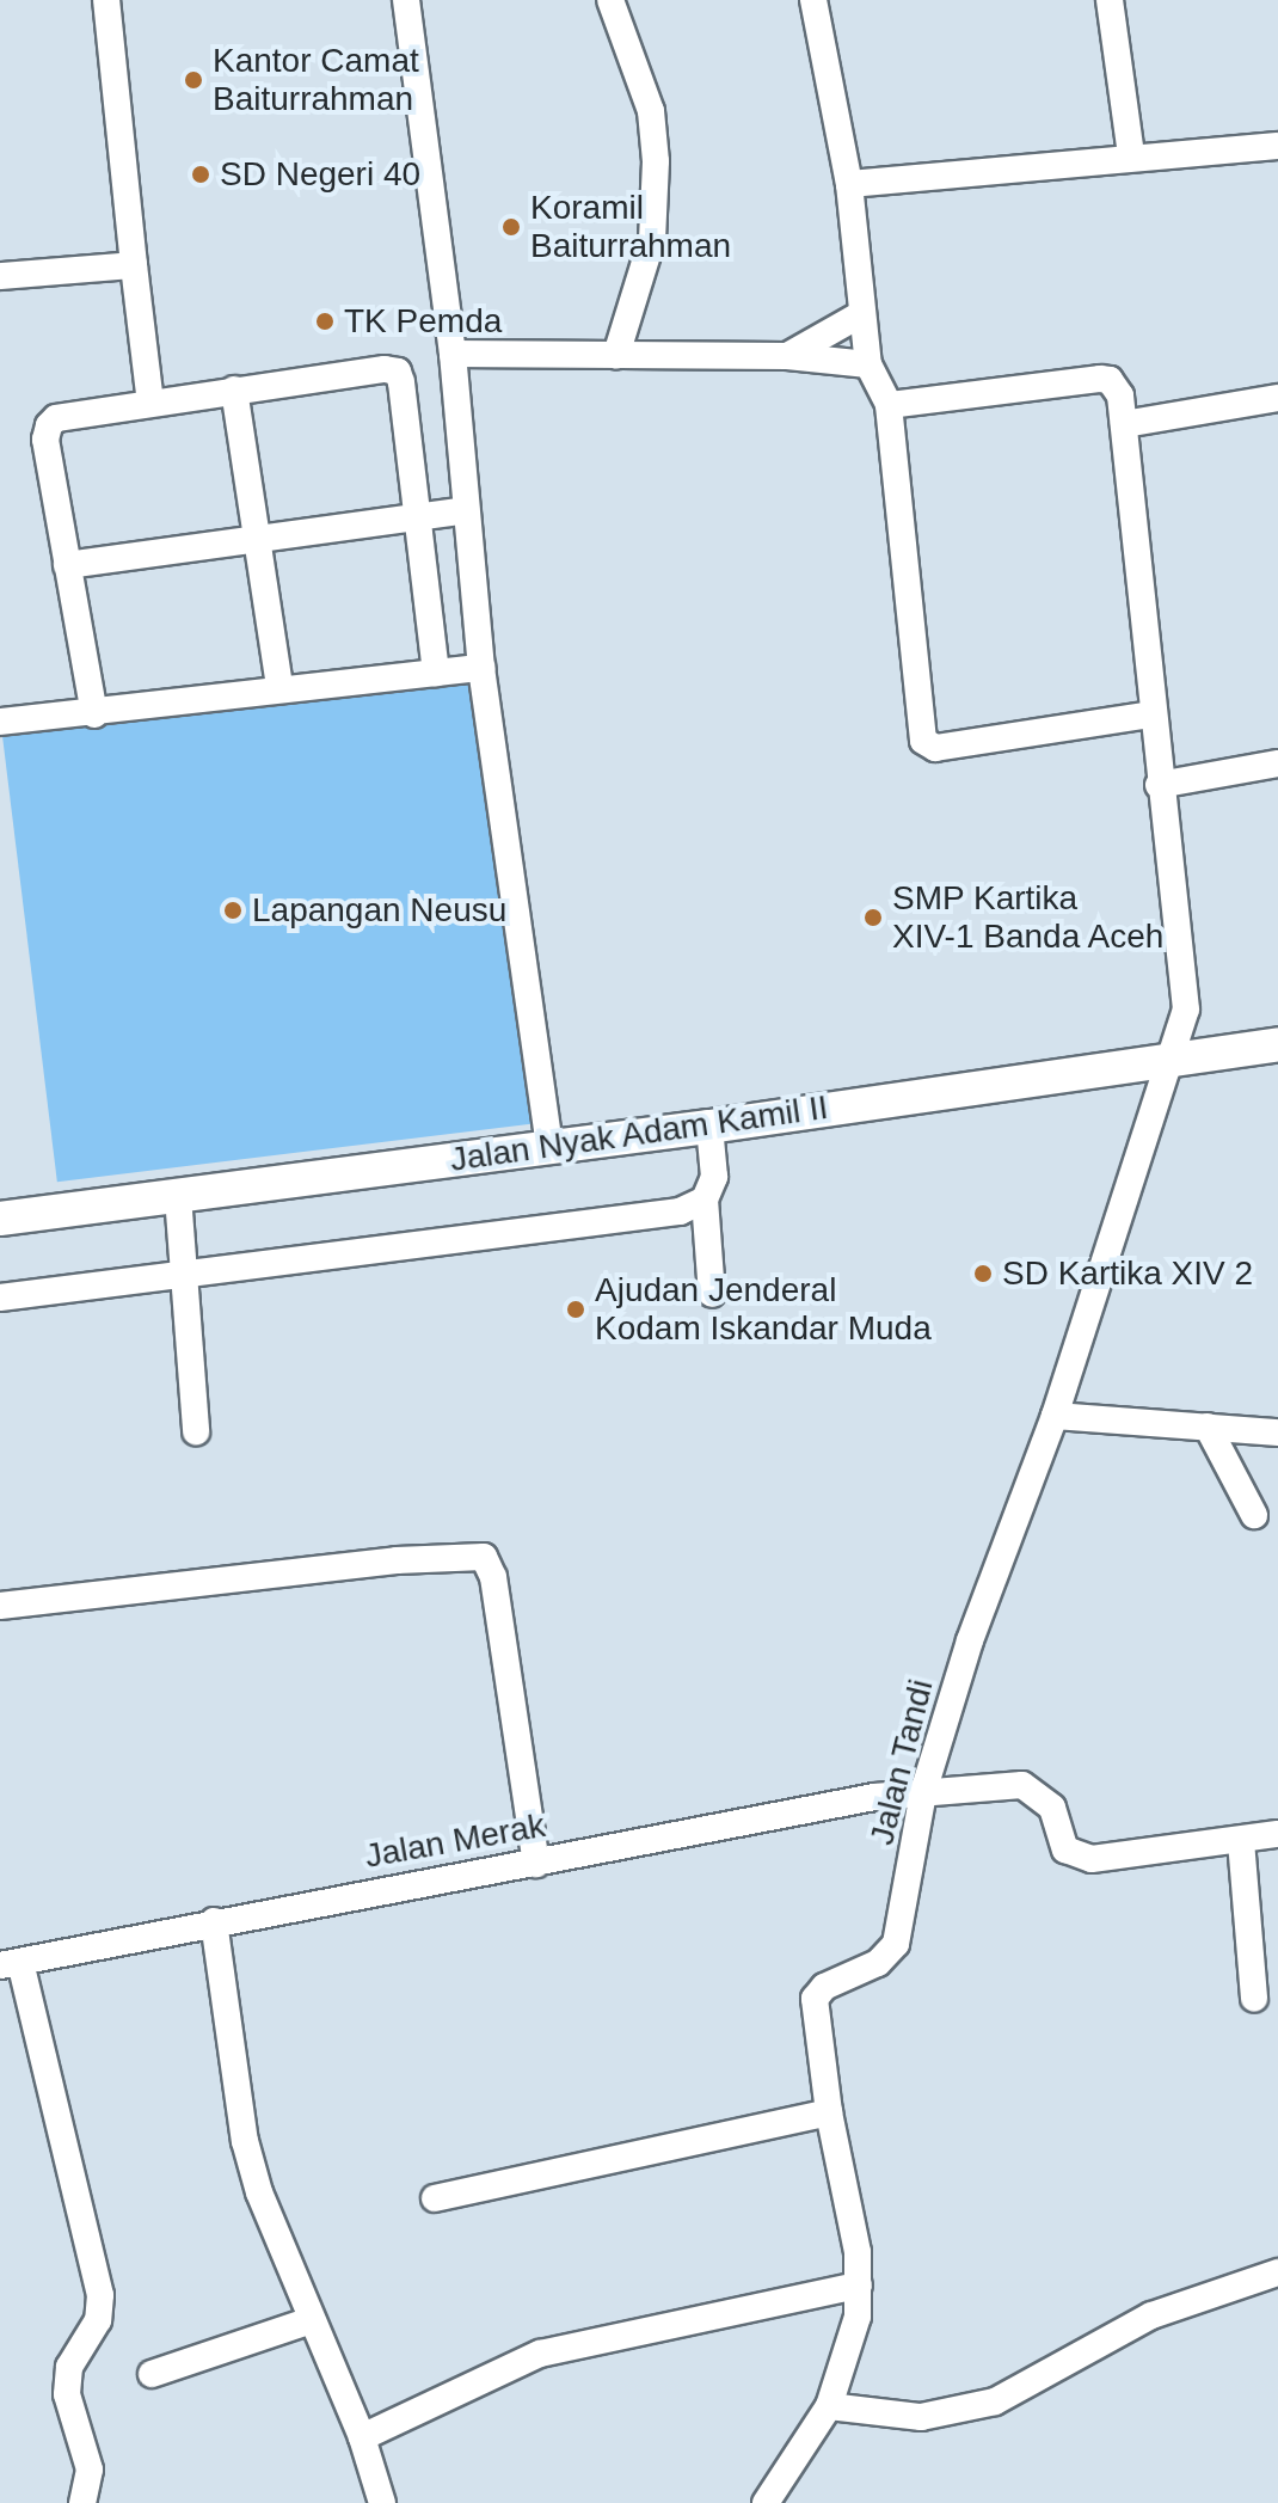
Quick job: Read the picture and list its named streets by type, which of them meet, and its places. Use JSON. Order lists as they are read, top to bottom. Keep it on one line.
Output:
{"streets":{"street":["Jalan Nyak Adam Kamil II","Jalan Tandi","Jalan Merak"]},"crossings":[["Jalan Nyak Adam Kamil II","Jalan Tandi"],["Jalan Tandi","Jalan Merak"]],"places":["Kantor Camat Baiturrahman","SD Negeri 40","Koramil Baiturrahman","TK Pemda","Lapangan Neusu","SMP Kartika XIV-1 Banda Aceh","SD Kartika XIV 2","Ajudan Jenderal Kodam Iskandar Muda"]}
